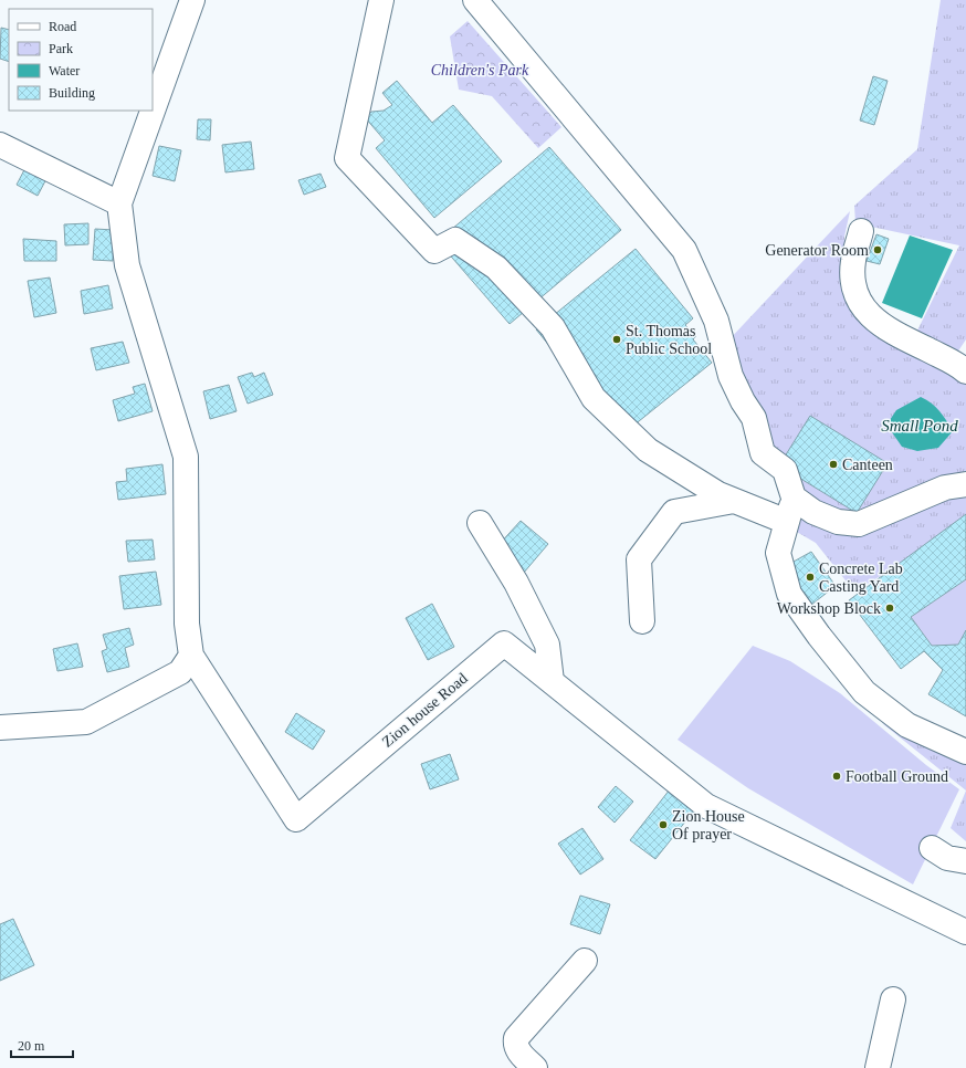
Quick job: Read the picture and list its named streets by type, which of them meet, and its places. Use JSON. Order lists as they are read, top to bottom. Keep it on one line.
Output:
{"streets":{"street":["Zion house Road"]},"water":["Small Pond"],"parks":["Children's Park"],"places":["Generator Room","St. Thomas Public School","Canteen","Concrete Lab Casting Yard","Workshop Block","Football Ground","Zion House Of prayer"],"legend":["Road","Park","Water","Building"],"scale_bar":"20 m"}
